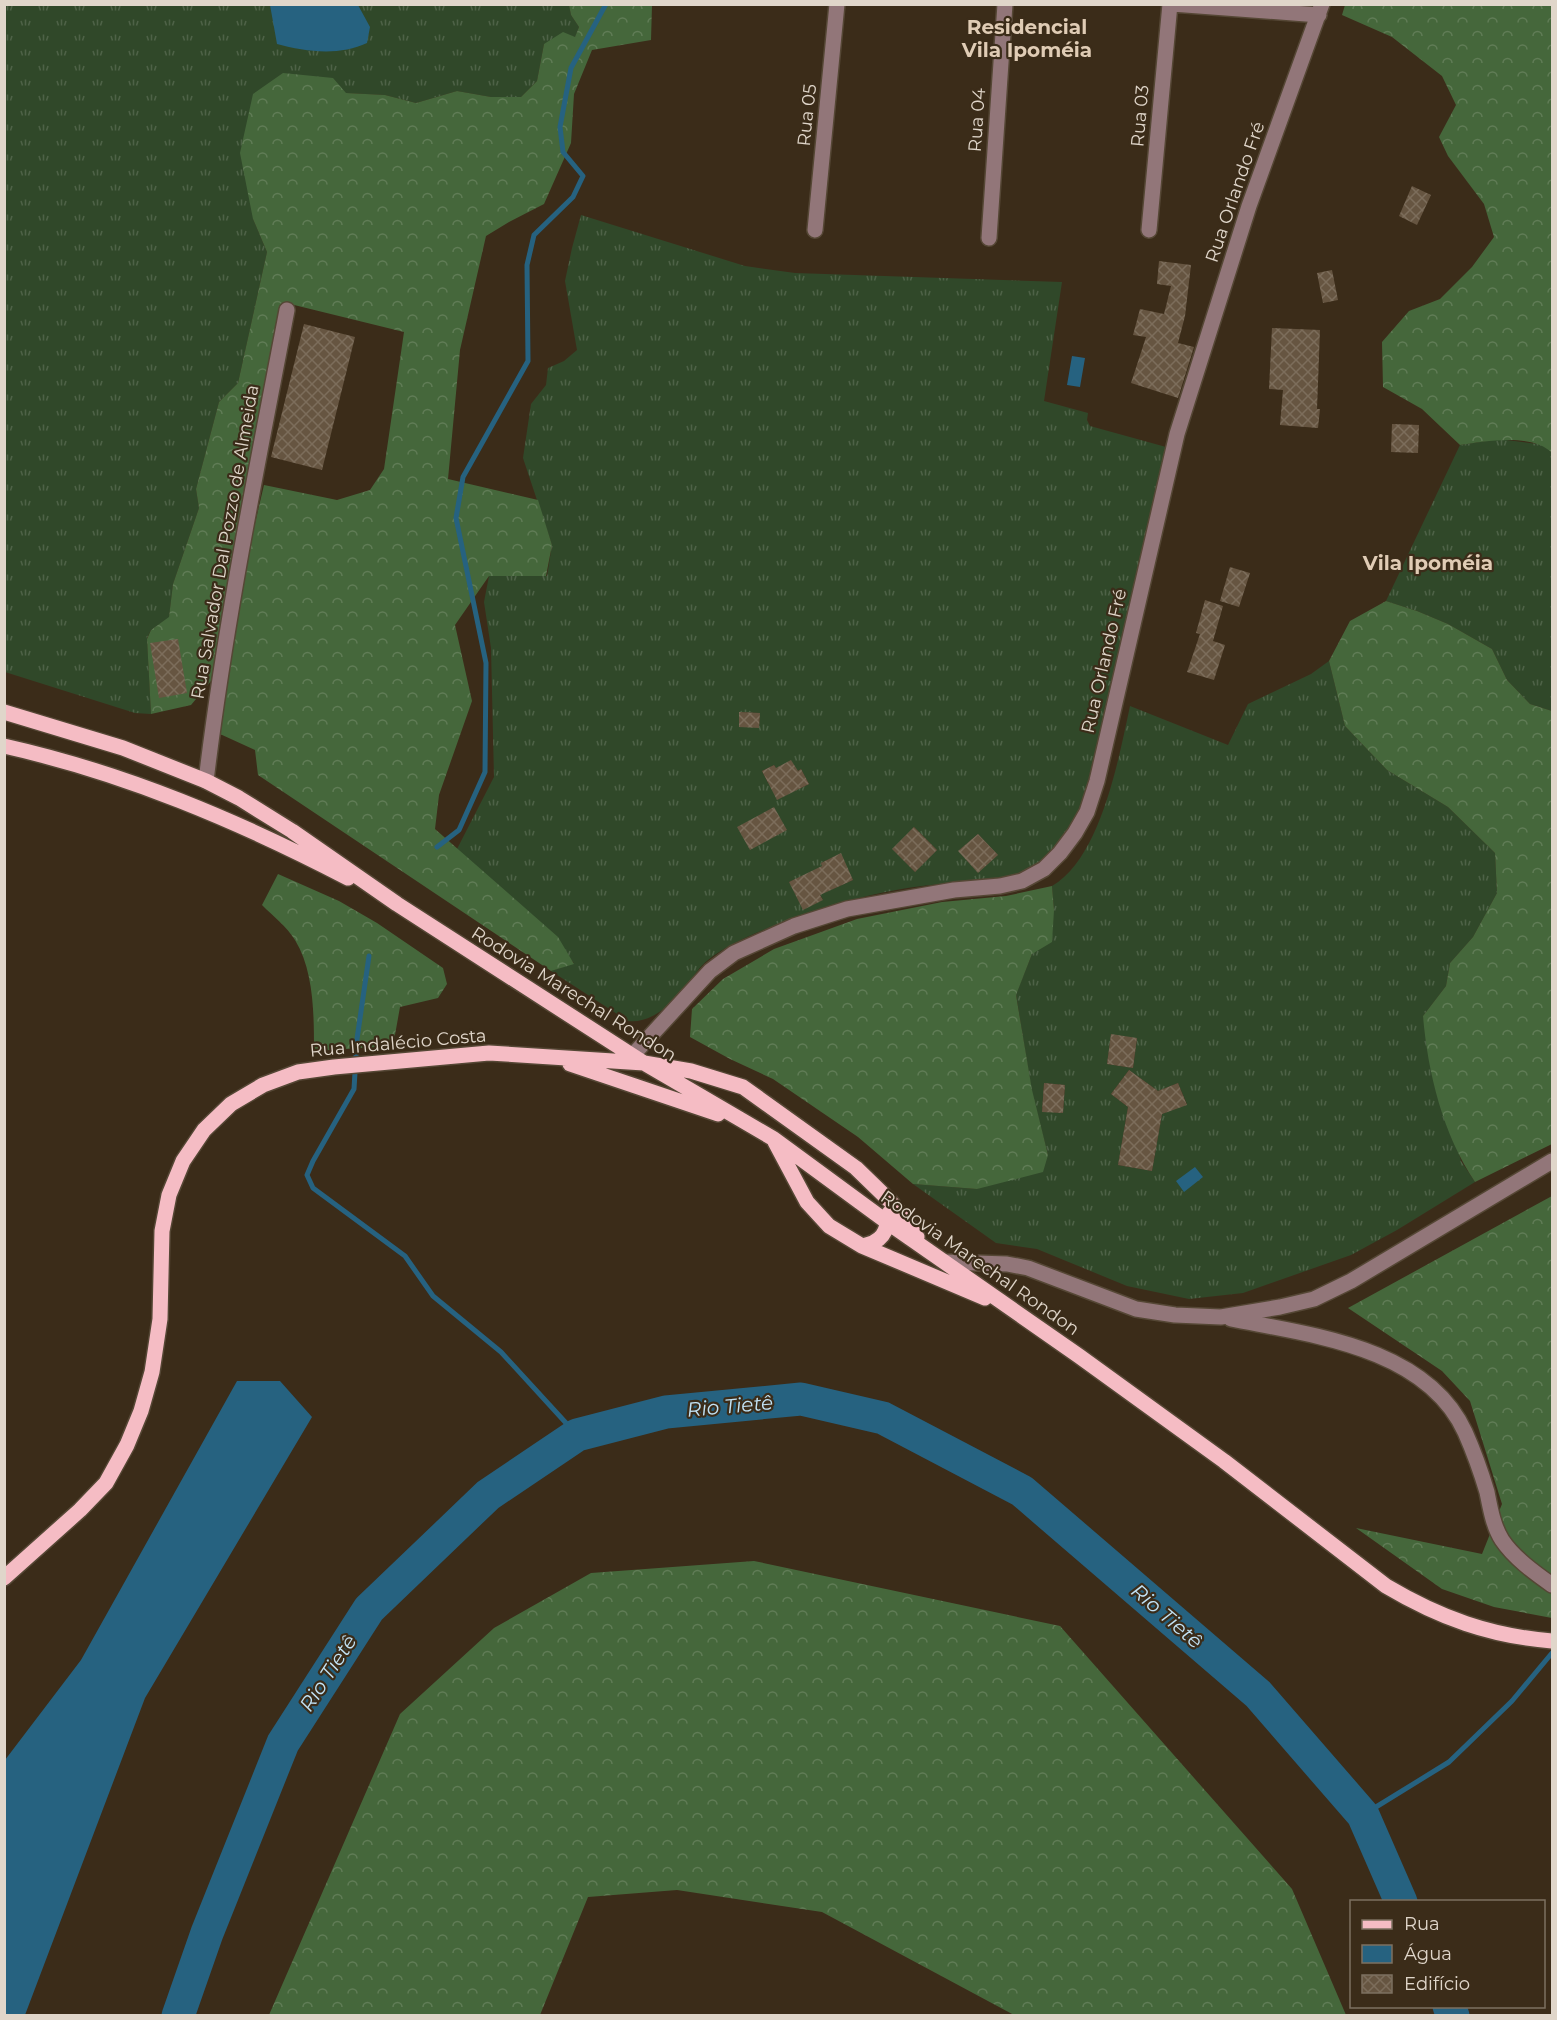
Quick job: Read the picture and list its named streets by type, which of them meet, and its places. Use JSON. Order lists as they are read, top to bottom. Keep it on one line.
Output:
{"streets":{"main road":["Rodovia Marechal Rondon","Rua Indalécio Costa"],"street":["Rua 05","Rua 03","Rua 04","Rua Orlando Fré","Rua Salvador Dal Pozzo de Almeida"]},"crossings":[["Rua Orlando Fré","Rodovia Marechal Rondon"],["Rua Orlando Fré","Rua Indalécio Costa"],["Rua Salvador Dal Pozzo de Almeida","Rodovia Marechal Rondon"],["Rodovia Marechal Rondon","Rua Indalécio Costa"]],"districts":["Residencial Vila Ipoméia","Vila Ipoméia"],"water":["Rio Tietê"],"legend":["Rua","Água","Edifício"]}
